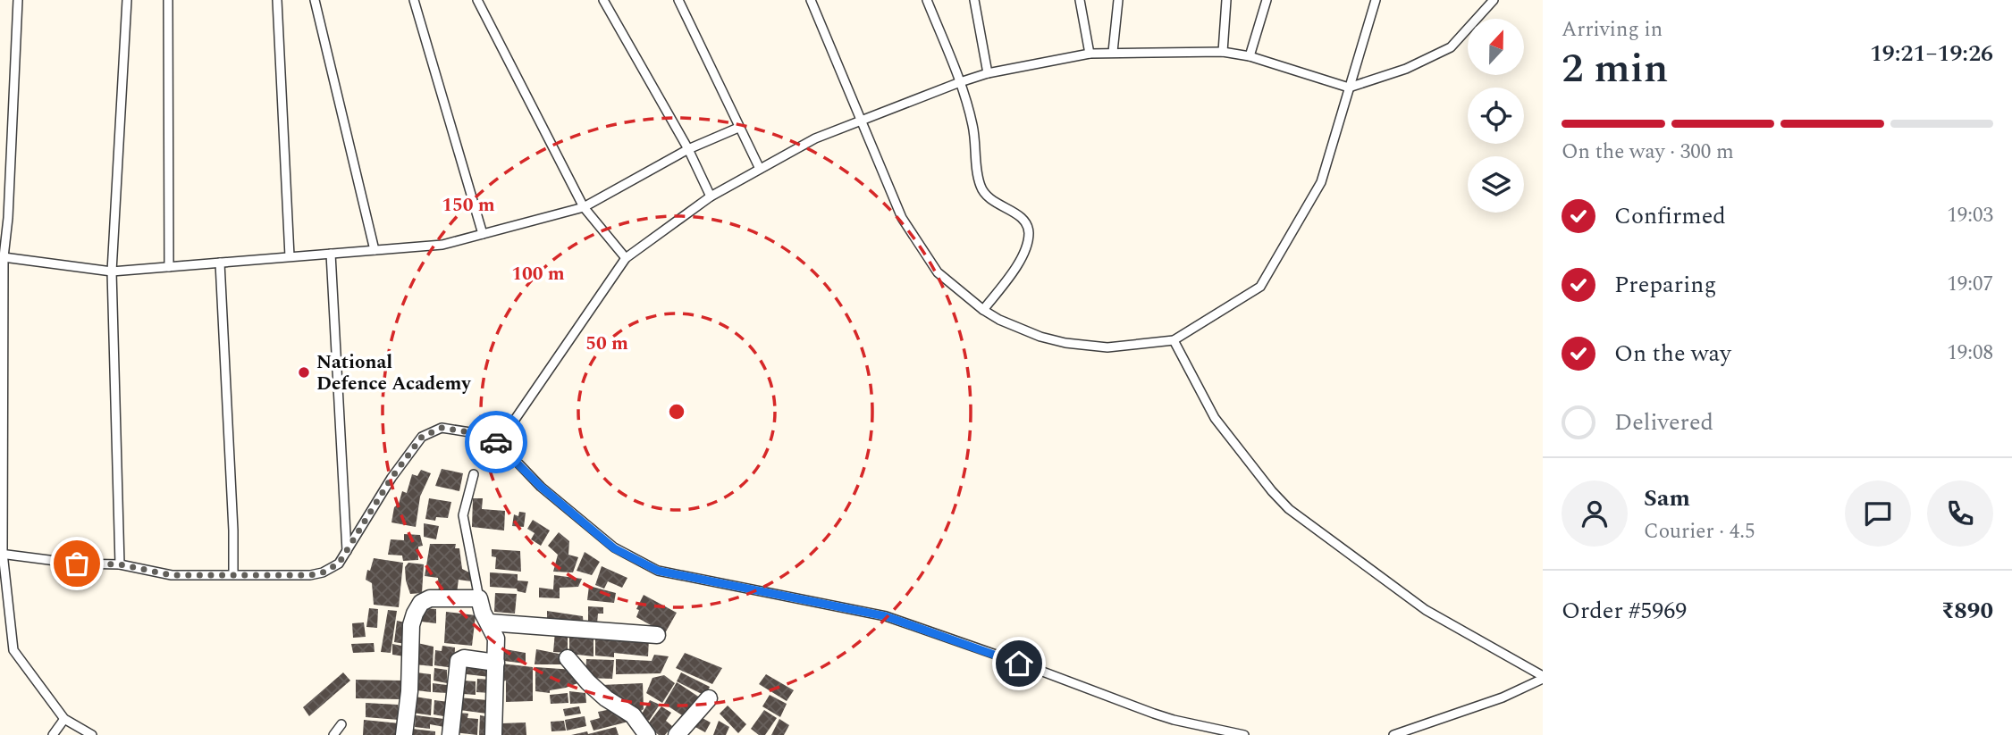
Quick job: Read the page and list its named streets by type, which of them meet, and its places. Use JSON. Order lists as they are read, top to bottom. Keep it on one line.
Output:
{"places":["National Defence Academy"],"north":"top","page":{"heading":["2 min","Arriving in","19:21–19:26"],"panel":["Sam","Courier · 4.5","Order #5969","₹890"],"bar":"On the way · 300 m","list":[["Confirmed","19:03"],["Preparing","19:07"],["On the way","19:08"],"Delivered"]},"rings":["150 m","100 m","50 m"]}
